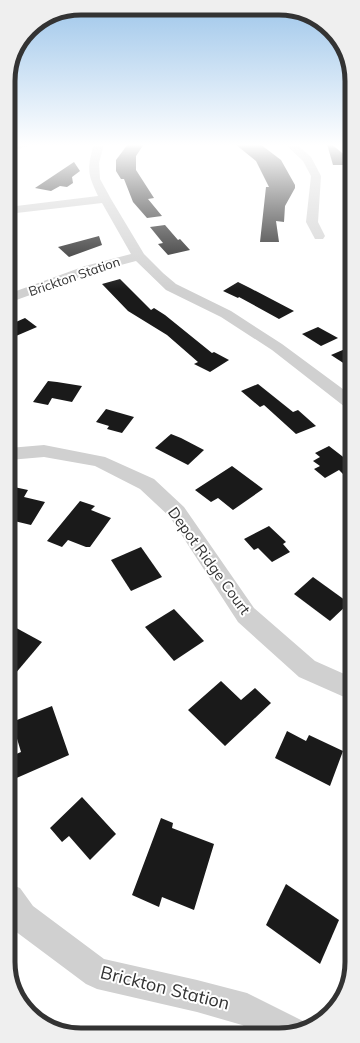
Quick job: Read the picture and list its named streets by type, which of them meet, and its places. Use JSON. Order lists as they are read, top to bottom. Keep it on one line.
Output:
{"streets":{"street":["Brickton Station","Depot Ridge Court"]}}
